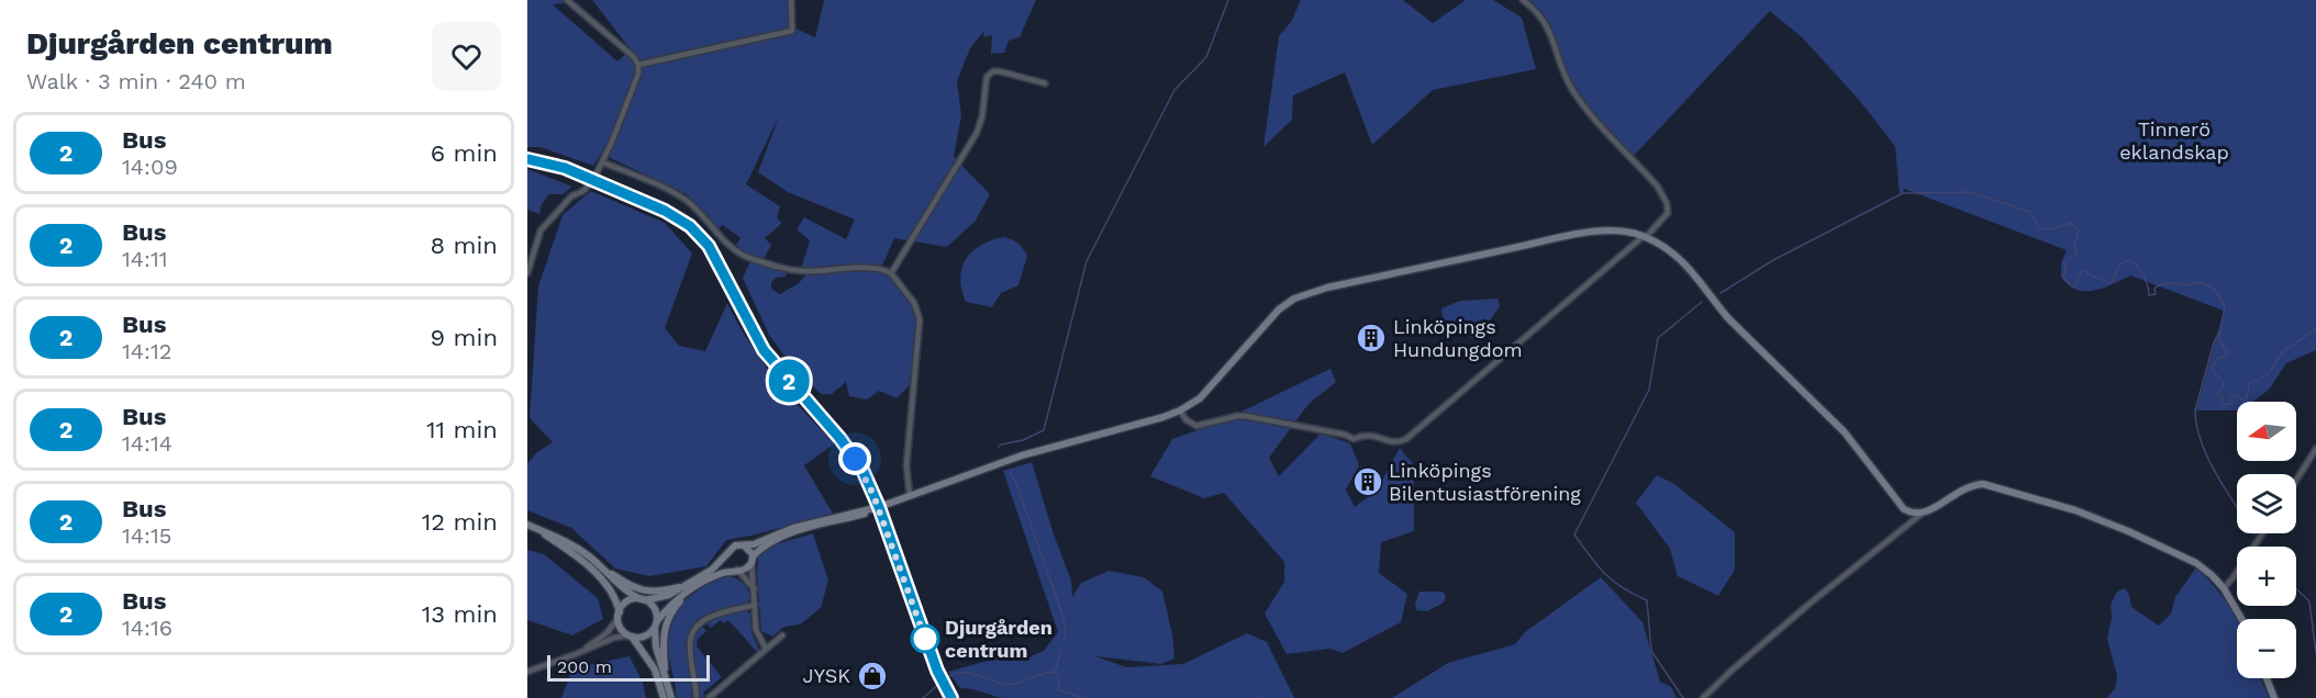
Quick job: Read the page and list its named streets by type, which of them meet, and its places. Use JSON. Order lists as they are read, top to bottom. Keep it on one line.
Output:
{"parks":["Tinnerö eklandskap"],"places":{"building":["Linköpings Hundungdom","Linköpings Bilentusiastförening"],"other":["Djurgården centrum"],"shop":["JYSK"]},"lines":["bus line 2"],"scale_bar":"200 m","north":"left","page":{"heading":["Djurgården centrum","Walk · 3 min · 240 m"],"on_map":"2","list":[{"mark":"2","name":"Bus","note":"14:09","value":"6 min"},{"mark":"2","name":"Bus","note":"14:11","value":"8 min"},{"mark":"2","name":"Bus","note":"14:12","value":"9 min"},{"mark":"2","name":"Bus","note":"14:14","value":"11 min"},{"mark":"2","name":"Bus","note":"14:15","value":"12 min"},{"mark":"2","name":"Bus","note":"14:16","value":"13 min"}],"map_buttons":["+","−"],"scale":"200 m"}}
